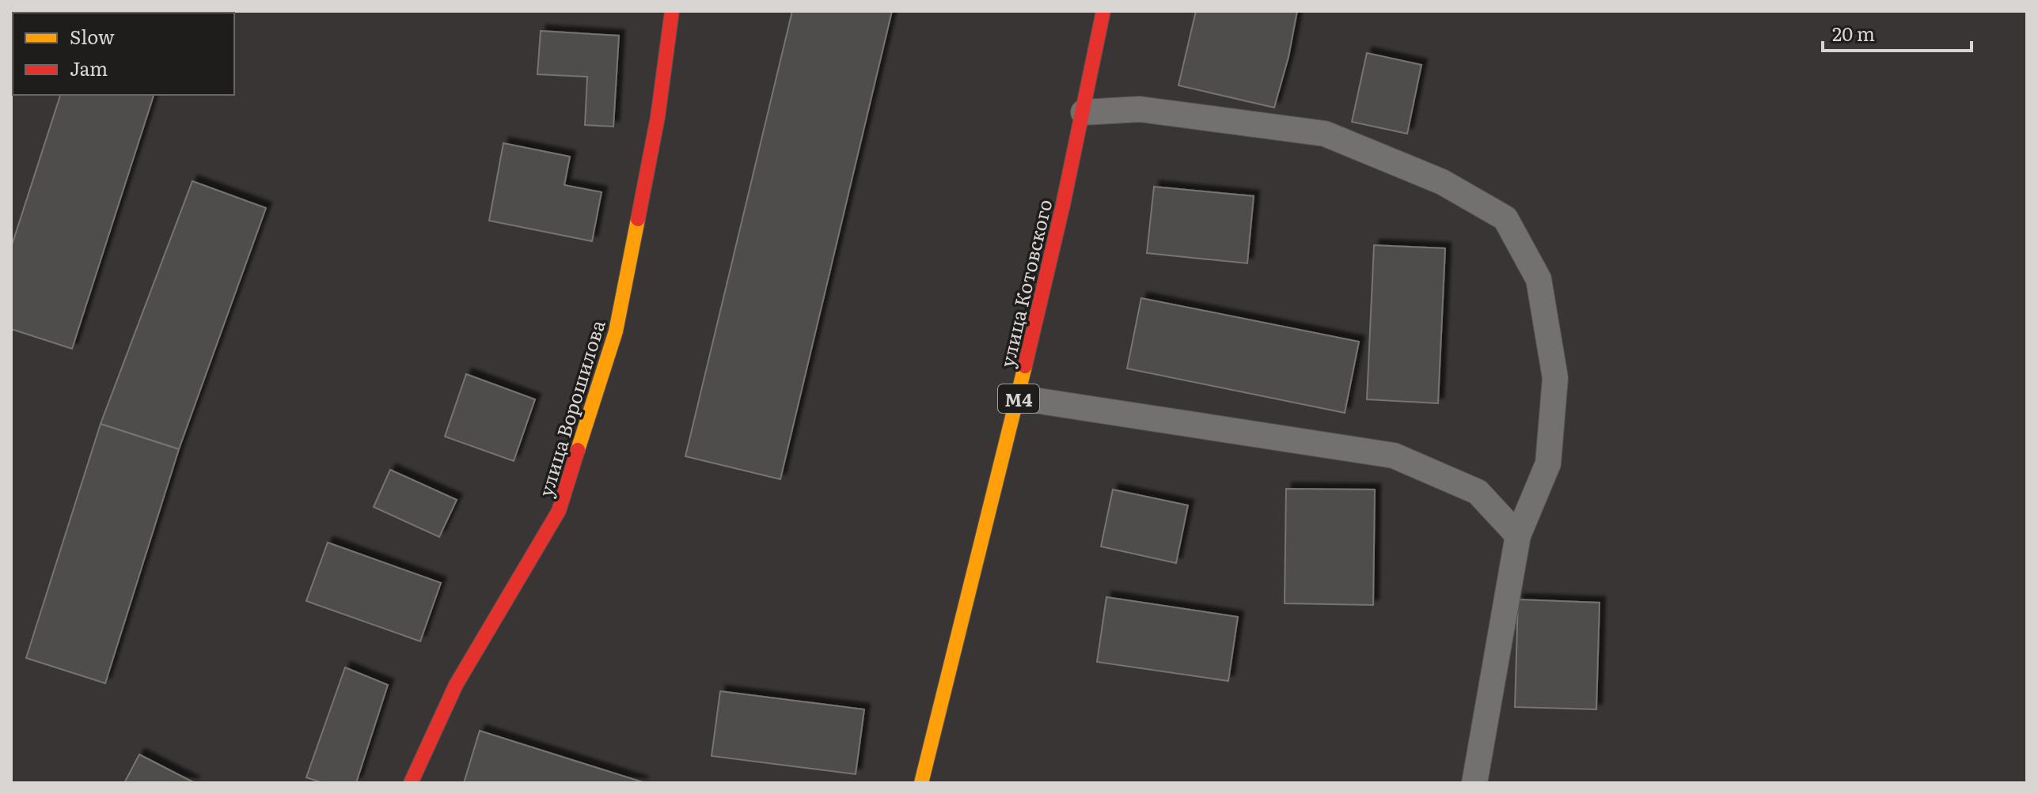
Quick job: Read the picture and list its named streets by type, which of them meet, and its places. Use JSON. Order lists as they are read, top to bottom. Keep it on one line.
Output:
{"streets":{"main road":["улица Котовского","M4","улица Ворошилова"]},"legend":["Slow","Jam"],"scale_bar":"20 m"}
